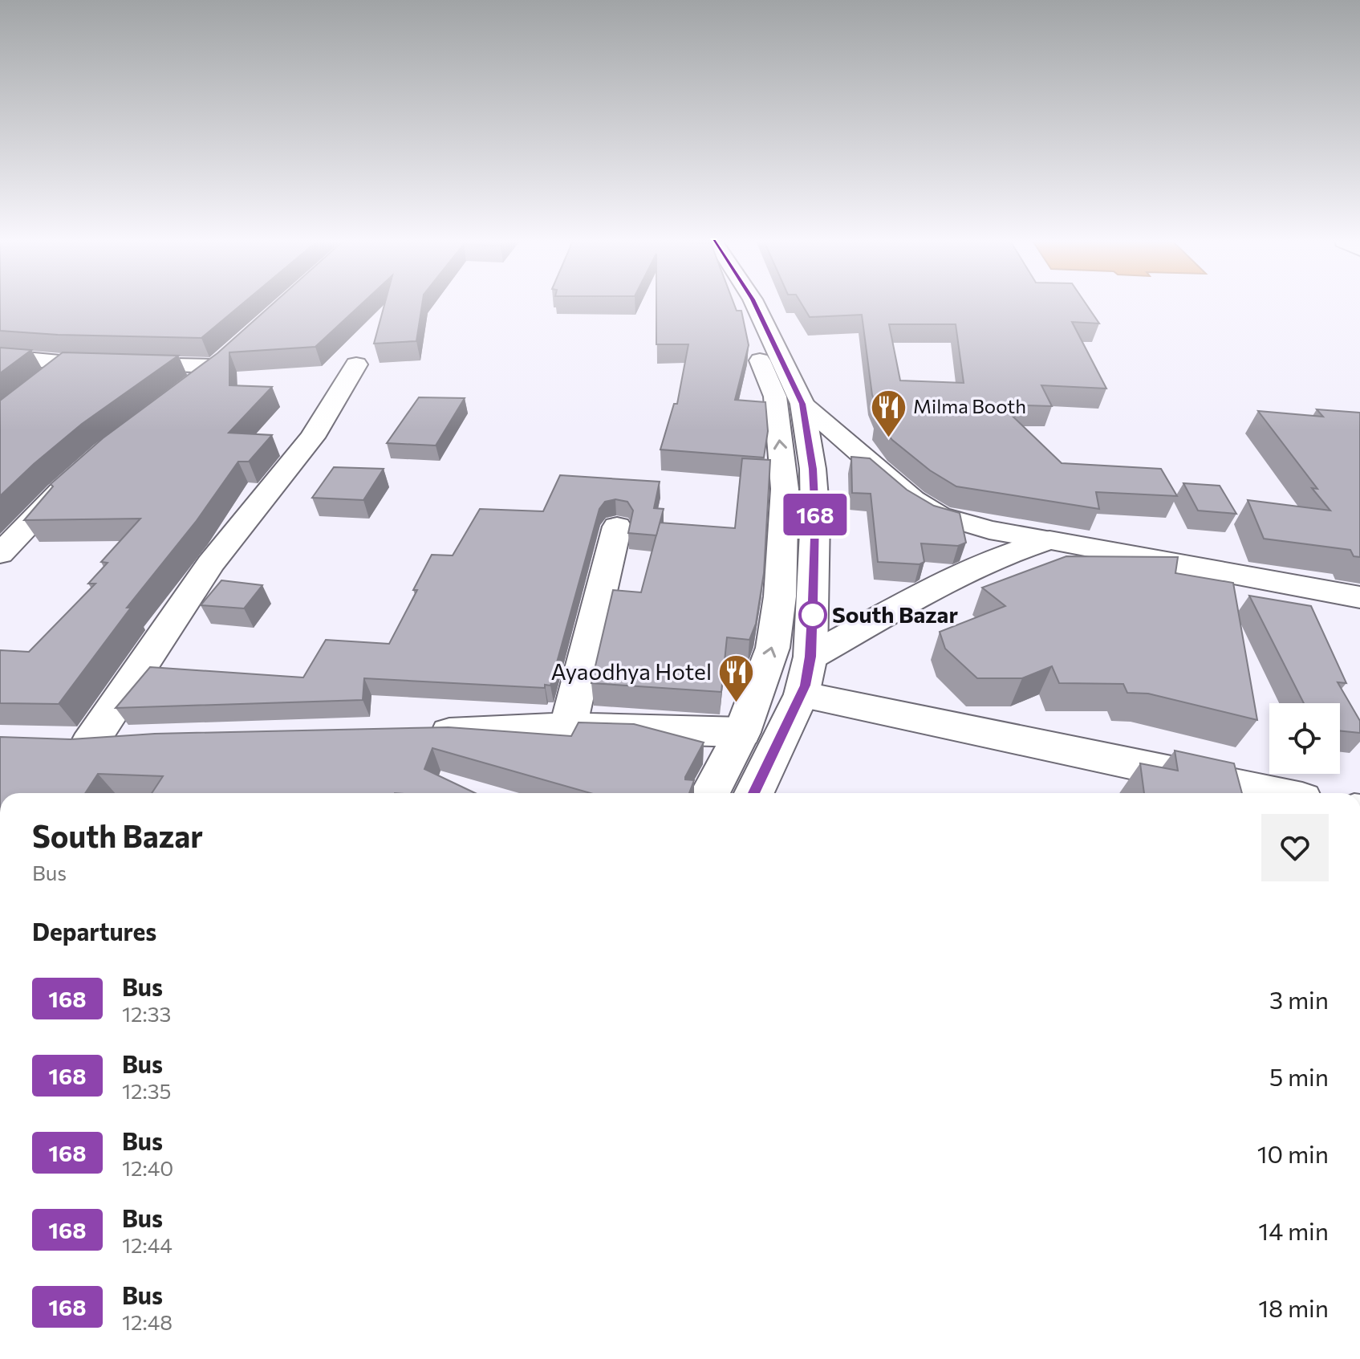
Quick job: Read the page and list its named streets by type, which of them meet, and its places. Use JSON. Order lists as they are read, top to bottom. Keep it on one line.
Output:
{"places":{"restaurant":["Milma Booth","Ayaodhya Hotel"],"other":["South Bazar"]},"lines":["bus line 168"],"page":{"on_map":"168","heading":[["South Bazar","Bus"],"Departures"],"list":[{"mark":"168","name":"Bus","note":"12:33","value":"3 min"},{"mark":"168","name":"Bus","note":"12:35","value":"5 min"},{"mark":"168","name":"Bus","note":"12:40","value":"10 min"},{"mark":"168","name":"Bus","note":"12:44","value":"14 min"},{"mark":"168","name":"Bus","note":"12:48","value":"18 min"}]}}
